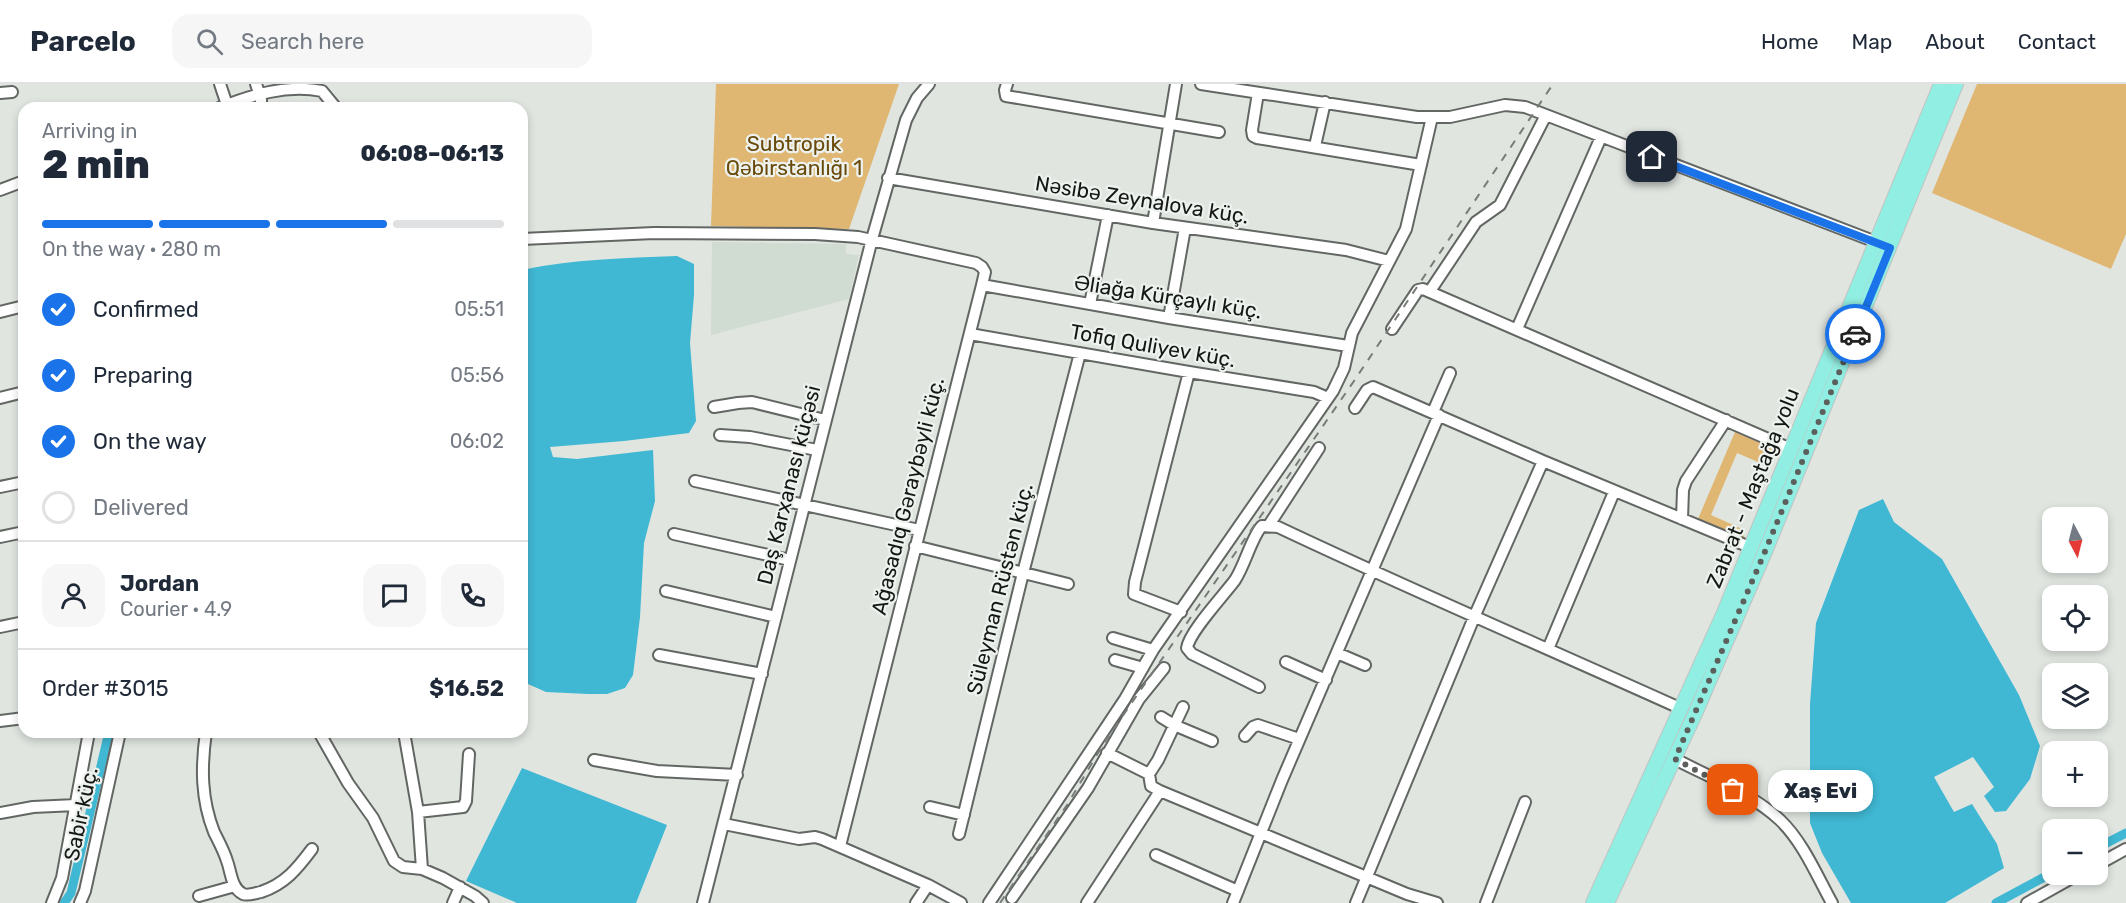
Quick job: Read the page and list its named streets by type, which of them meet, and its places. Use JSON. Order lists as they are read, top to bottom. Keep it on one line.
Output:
{"streets":{"main road":["Zabrat - Maştağa yolu"],"street":["Nəsibə Zeynalova küç.","Əliağa Kürçaylı küç.","Tofiq Quliyev küç.","Daş Karxanası küçəsi","Ağasadıq Gəraybəyli küç.","Süleyman Rüstən küç.","Sabir küç."]},"crossings":[["Nəsibə Zeynalova küç.","Daş Karxanası küçəsi"],["Əliağa Kürçaylı küç.","Ağasadıq Gəraybəyli küç."],["Tofiq Quliyev küç.","Ağasadıq Gəraybəyli küç."],["Tofiq Quliyev küç.","Süleyman Rüstən küç."]],"parks":["Subtropik Qəbirstanlığı 1"],"places":["Xaş Evi"],"north":"bottom","page":{"header":"Parcelo","search":"Search here","nav":["Home","Map","About","Contact"],"heading":["2 min","Arriving in","06:08–06:13"],"panel":["Jordan","Courier · 4.9","Order #3015","$16.52"],"bar":"On the way · 280 m","list":[["Confirmed","05:51"],["Preparing","05:56"],["On the way","06:02"],"Delivered"],"map_buttons":["+","−"],"bubble":"Xaş Evi"}}
